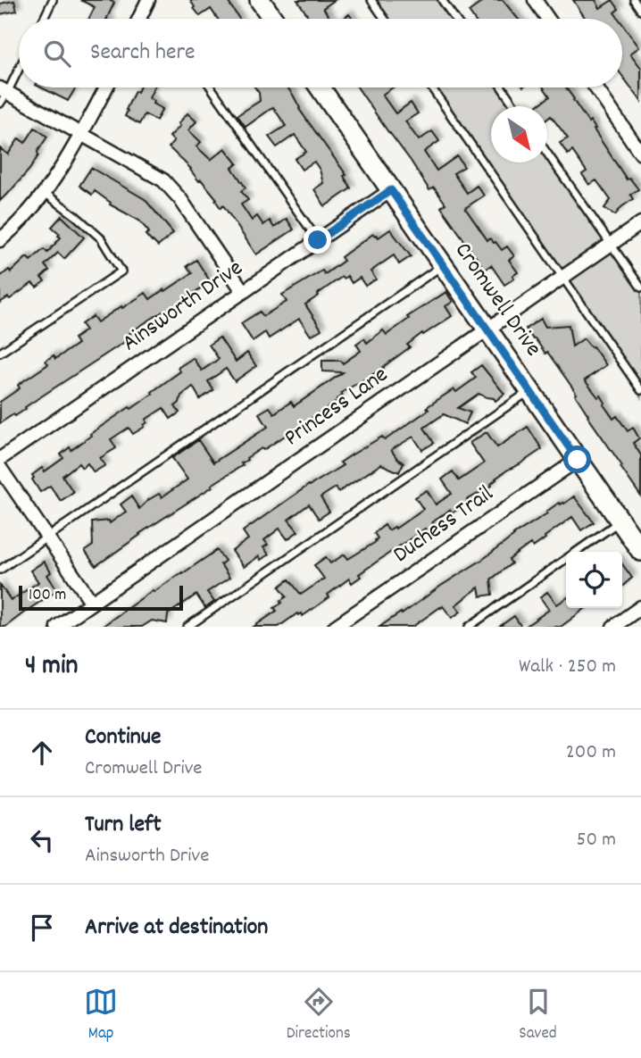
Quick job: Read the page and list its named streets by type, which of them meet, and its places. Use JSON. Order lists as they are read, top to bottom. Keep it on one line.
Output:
{"streets":{"street":["Cromwell Drive","Ainsworth Drive","Princess Lane","Duchess Trail"]},"crossings":[["Cromwell Drive","Ainsworth Drive"],["Cromwell Drive","Princess Lane"],["Cromwell Drive","Duchess Trail"]],"scale_bar":"100 m","north":"bottom right","page":{"search":"Search here","scale":"100 m","heading":["4 min","Walk · 250 m"],"list":[["Continue","Cromwell Drive","200 m"],["Turn left","Ainsworth Drive","50 m"],"Arrive at destination"],"nav":["Map","Directions","Saved"]}}
